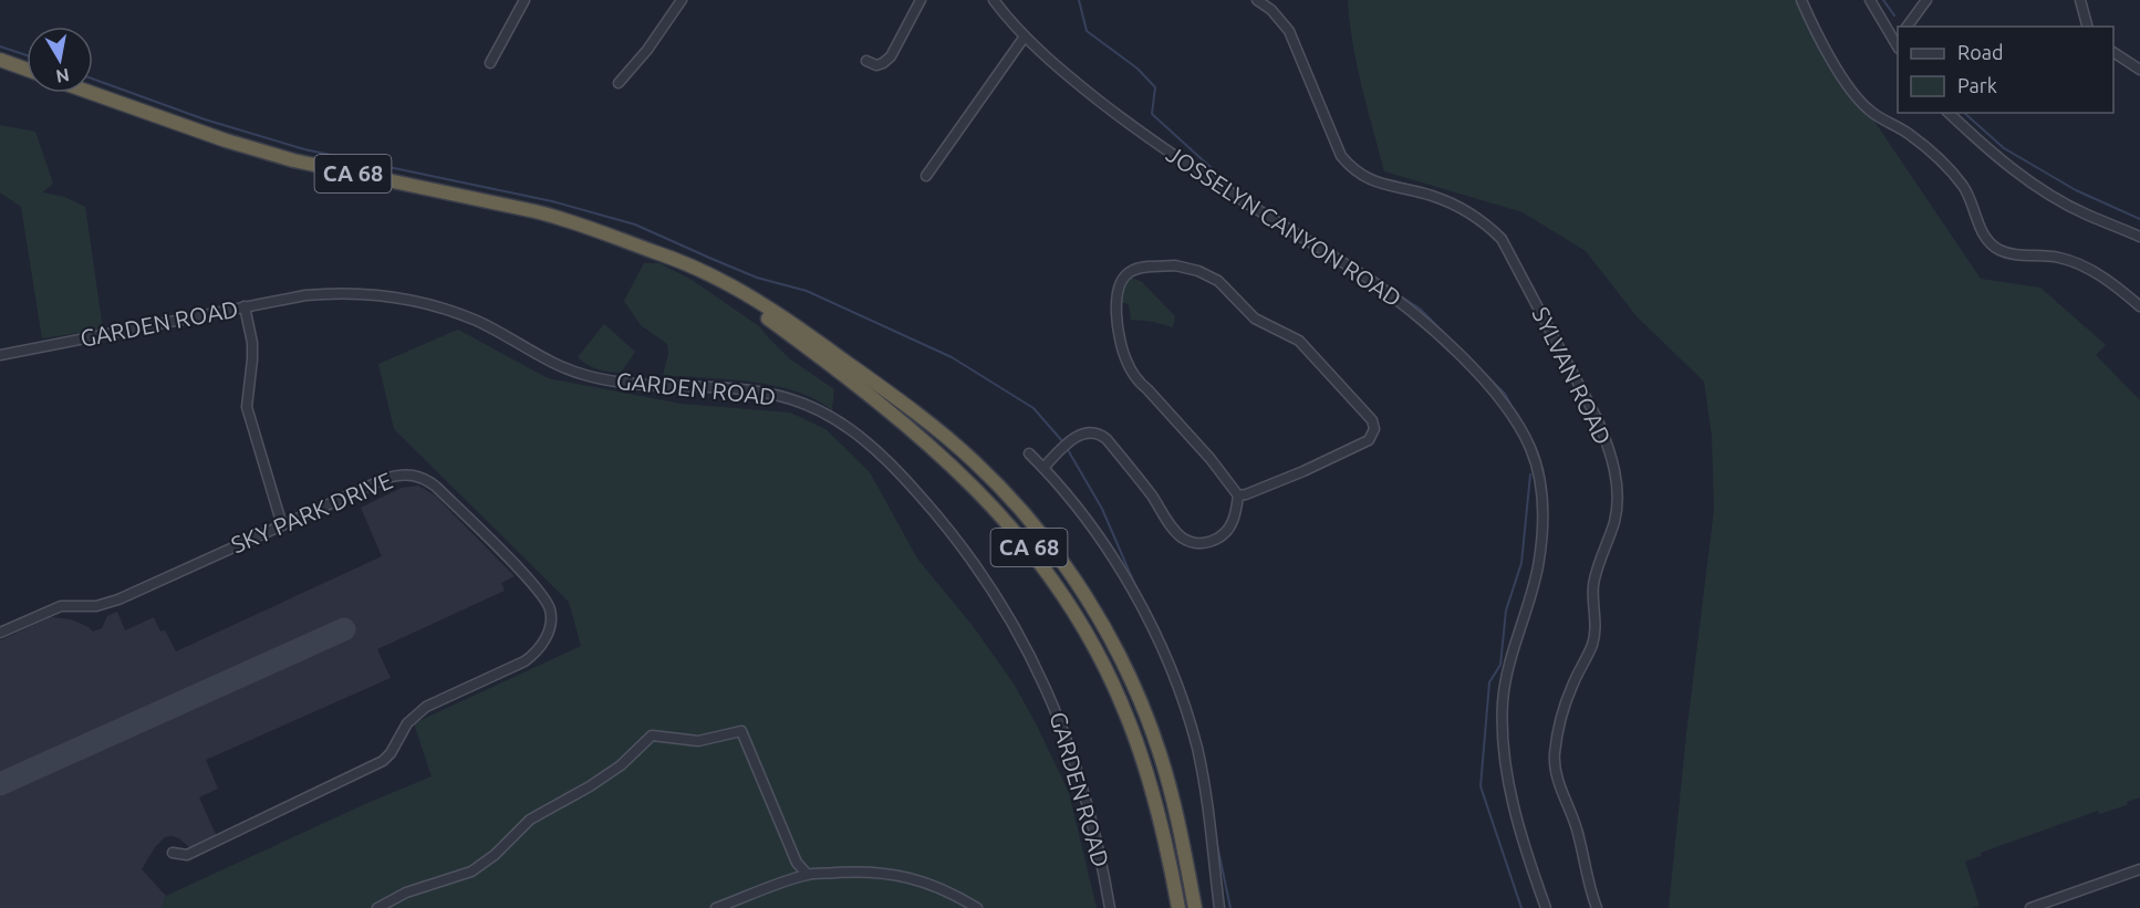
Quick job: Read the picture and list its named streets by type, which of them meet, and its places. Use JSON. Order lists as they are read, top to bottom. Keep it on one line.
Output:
{"streets":{"highway":["CA 68"],"street":["JOSSELYN CANYON ROAD","GARDEN ROAD","SYLVAN ROAD","SKY PARK DRIVE"]},"legend":["Road","Park"],"north":"bottom"}
